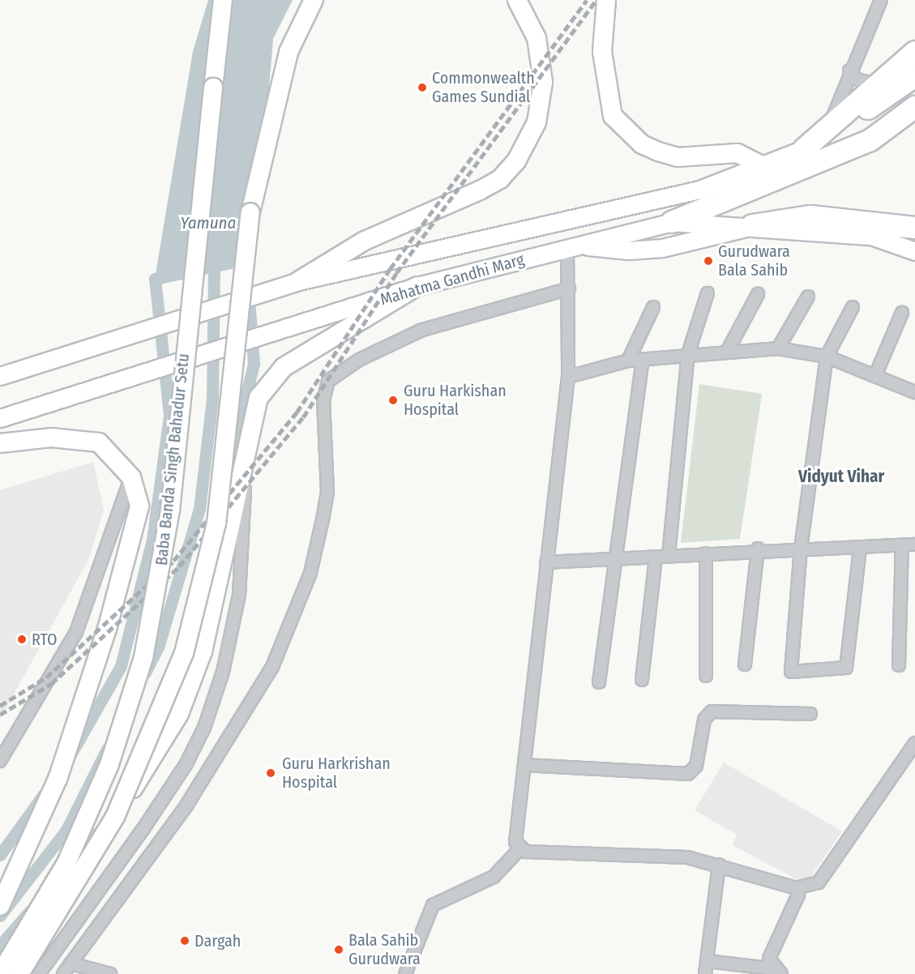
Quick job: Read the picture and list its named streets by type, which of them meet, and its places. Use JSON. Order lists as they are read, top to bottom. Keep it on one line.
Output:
{"streets":{"highway":["Baba Banda Singh Bahadur Setu"],"main road":["Mahatma Gandhi Marg"]},"districts":["Vidyut Vihar"],"water":["Yamuna"],"places":["Commonwealth Games Sundial","Gurudwara Bala Sahib","Guru Harkishan Hospital","RTO","Guru Harkrishan Hospital","Dargah","Bala Sahib Gurudwara"]}
